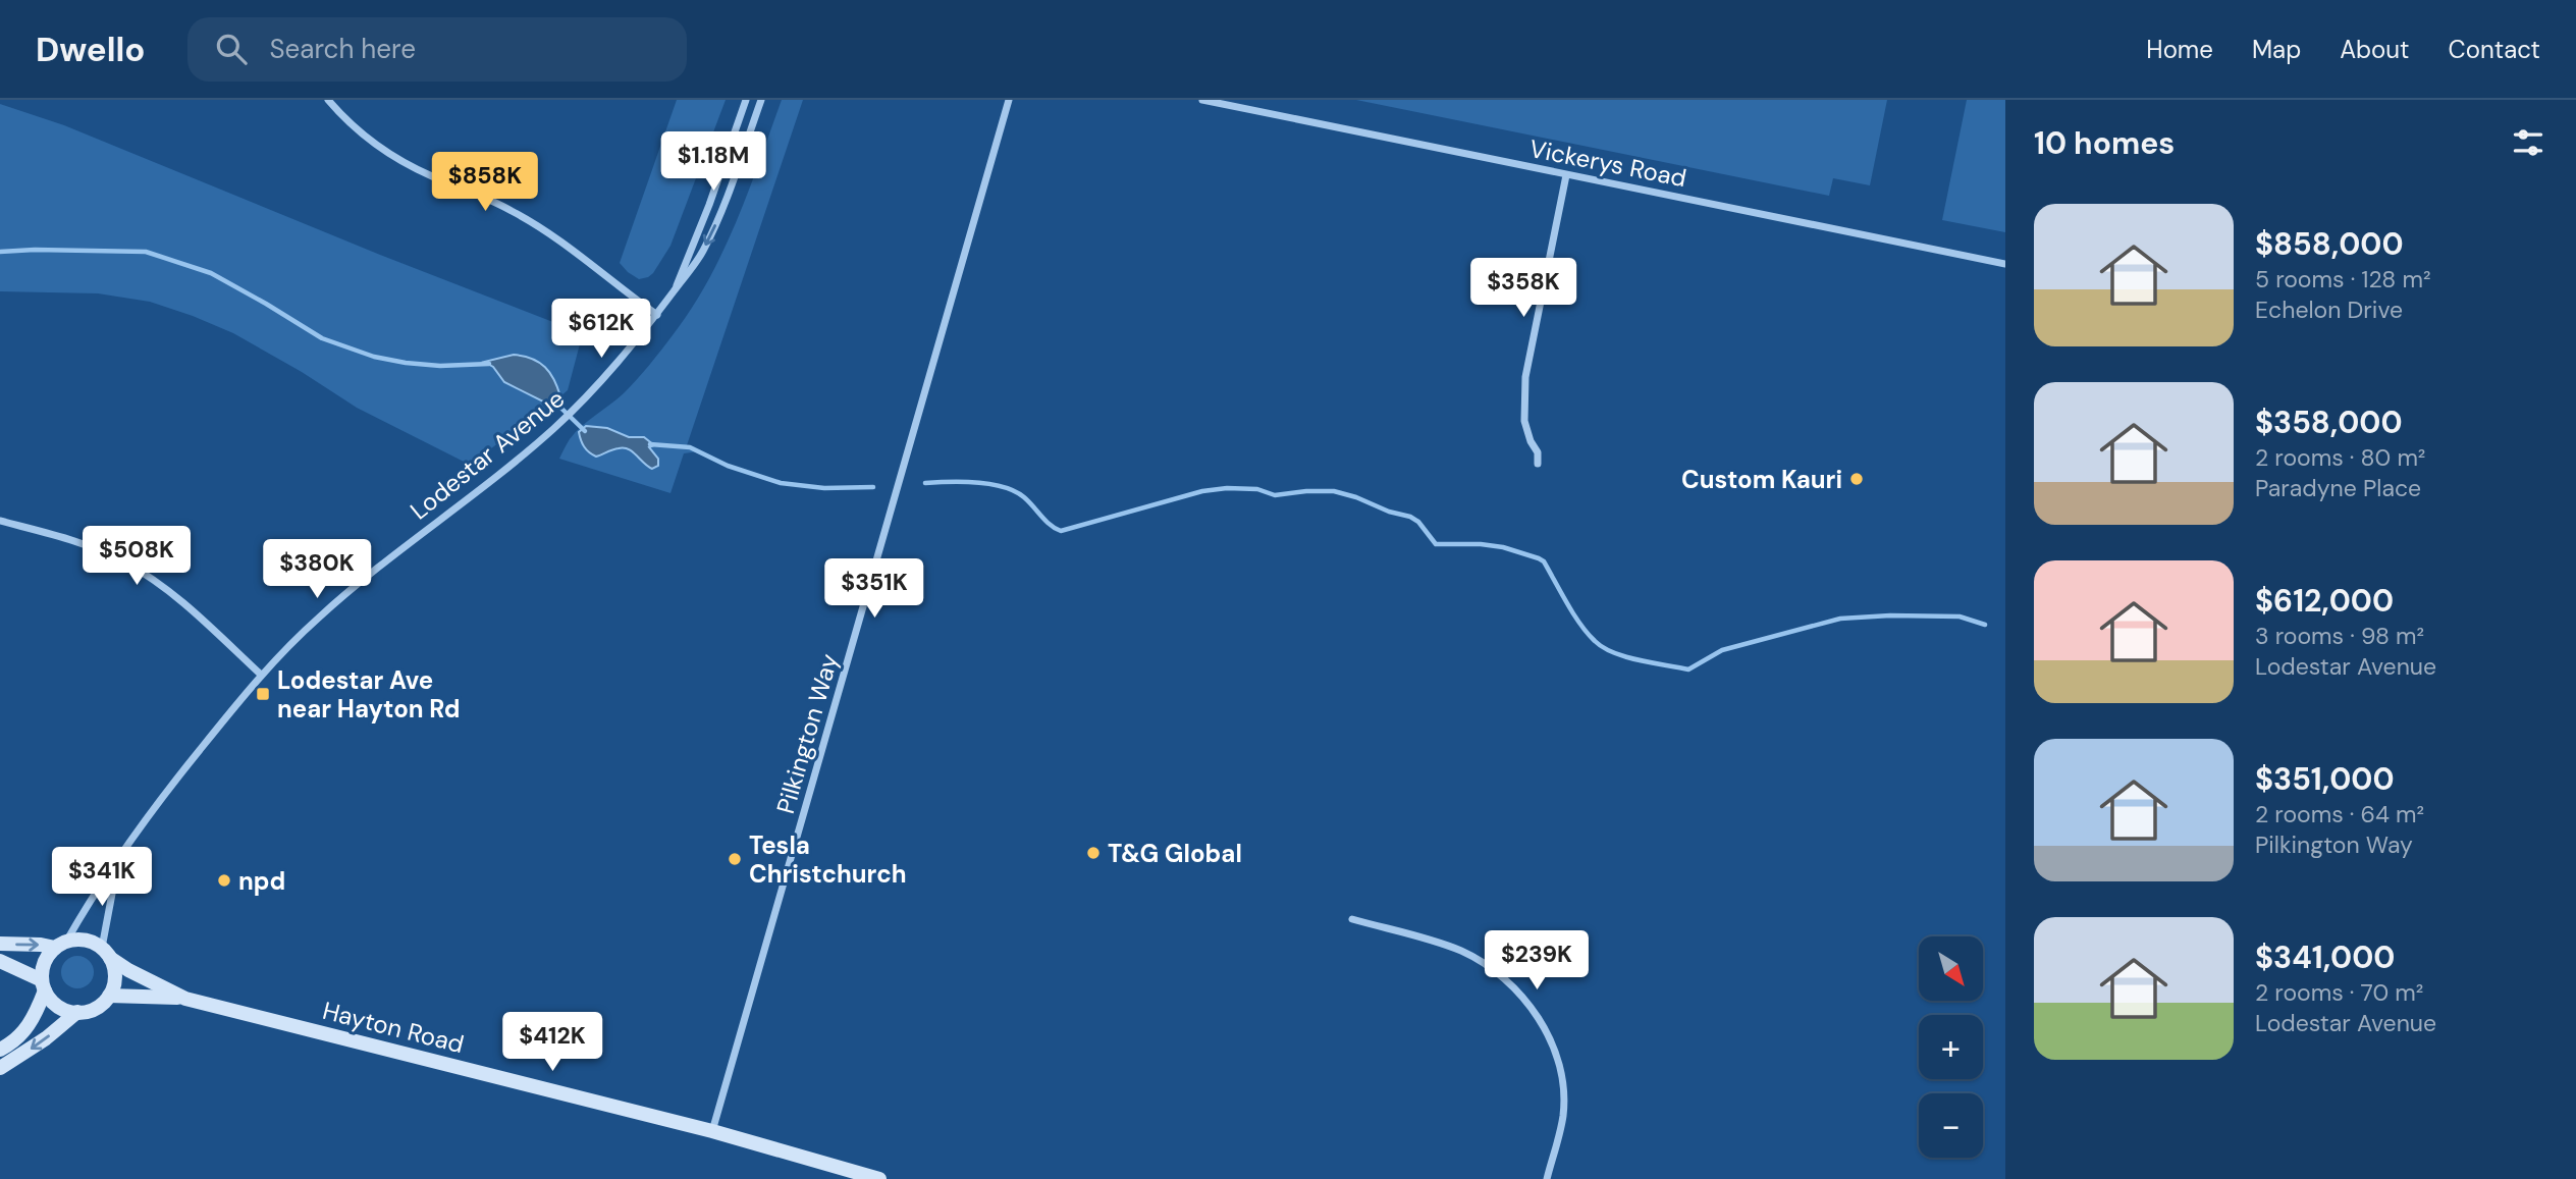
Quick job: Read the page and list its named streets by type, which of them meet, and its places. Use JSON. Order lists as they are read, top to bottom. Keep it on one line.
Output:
{"streets":{"street":["Vickerys Road","Lodestar Avenue","Pilkington Way","Hayton Road"]},"crossings":[["Lodestar Avenue","Hayton Road"],["Pilkington Way","Hayton Road"]],"places":{"other":["Custom Kauri","T&G Global","Tesla Christchurch","npd"],"transit":["Lodestar Ave near Hayton Rd"]},"north":"bottom right","page":{"header":"Dwello","search":"Search here","nav":["Home","Map","About","Contact"],"heading":"10 homes","price":["$1.18M","$858K","$358K","$612K","$508K","$380K","$351K","$341K","$239K","$412K"],"list":[{"name":"$858,000","note":"5 rooms · 128 m² · Echelon Drive"},{"name":"$358,000","note":"2 rooms · 80 m² · Paradyne Place"},{"name":"$612,000","note":"3 rooms · 98 m² · Lodestar Avenue"},{"name":"$351,000","note":"2 rooms · 64 m² · Pilkington Way"},{"name":"$341,000","note":"2 rooms · 70 m² · Lodestar Avenue"}],"map_buttons":["+","−"]}}
